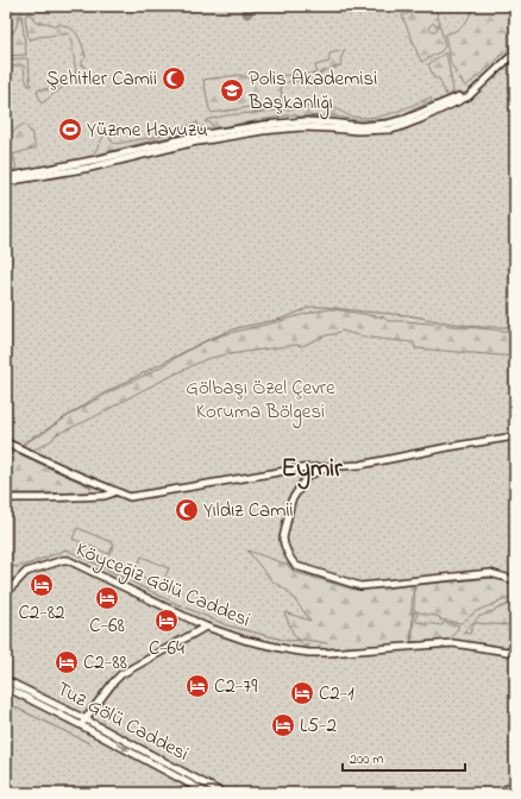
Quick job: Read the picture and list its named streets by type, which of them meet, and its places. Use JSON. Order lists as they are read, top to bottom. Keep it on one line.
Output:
{"streets":{"street":["Köyceğiz Gölü Caddesi","Tuz Gölü Caddesi"]},"districts":["Eymir"],"parks":["Gölbaşı Özel Çevre Koruma Bölgesi"],"places":{"mosque":["Şehitler Camii","Yıldız Camii"],"school or university":["Polis Akademisi Başkanlığı"],"sports":["Yüzme Havuzu"],"hotel":["C2-82","C-68","C-64","C2-88","C2-79","C2-1","L5-2"]},"scale_bar":"200 m"}
